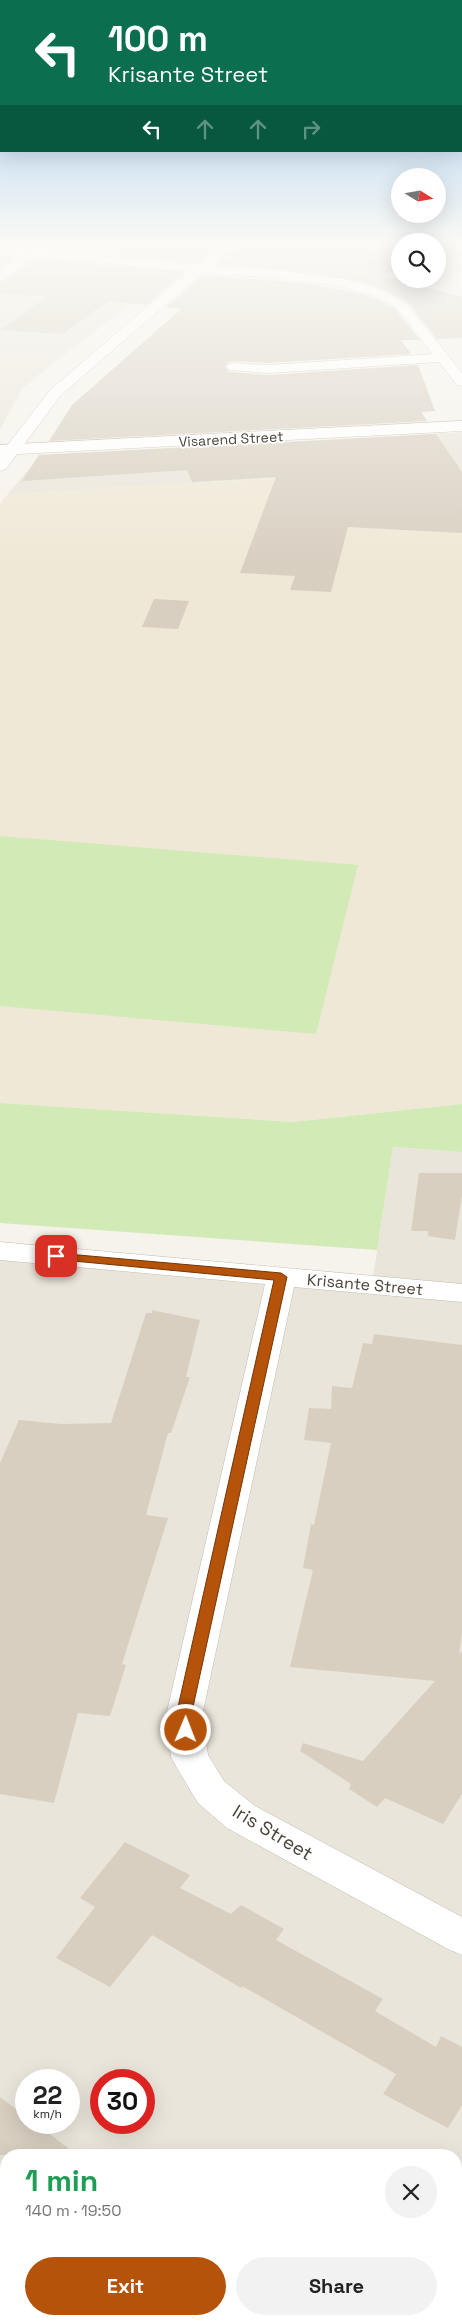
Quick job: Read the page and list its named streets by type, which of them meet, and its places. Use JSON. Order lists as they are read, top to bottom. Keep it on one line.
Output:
{"streets":{"street":["Visarend Street","Krisante Street","Iris Street"]},"crossings":[["Krisante Street","Iris Street"]],"north":"right","page":{"turn":["100 m","Krisante Street"],"speed":"22 km/h","limit":"30","heading":["1 min","140 m · 19:50"],"buttons":["Exit","Share"]}}
